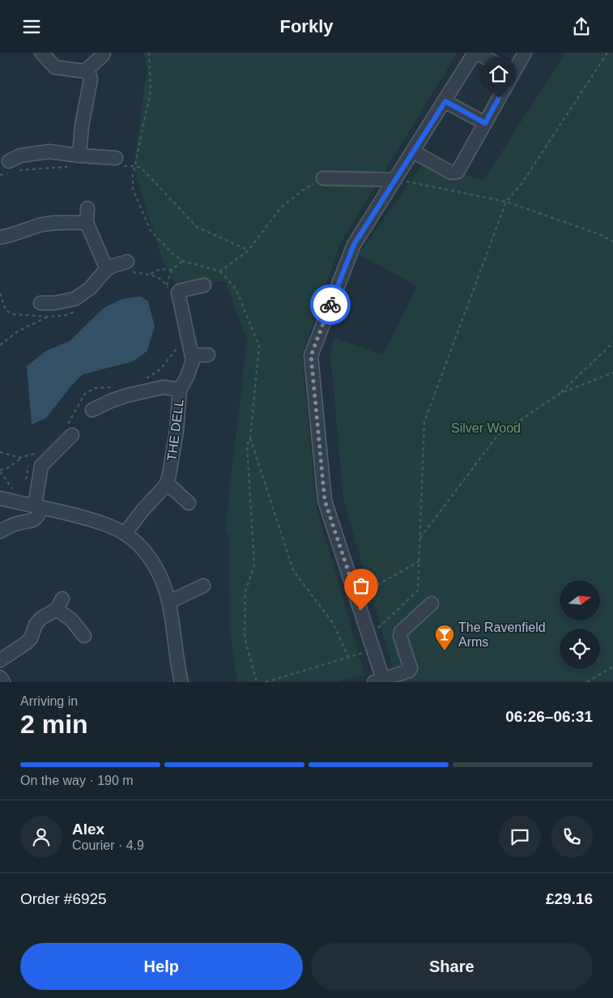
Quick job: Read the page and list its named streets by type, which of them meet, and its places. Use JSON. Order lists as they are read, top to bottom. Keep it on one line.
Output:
{"streets":{"street":["THE DELL"]},"parks":["Silver Wood"],"places":{"bar":["The Ravenfield Arms"]},"north":"right","page":{"header":"Forkly","heading":["2 min","Arriving in","06:26–06:31"],"panel":["Alex","Courier · 4.9","Order #6925","£29.16"],"bar":"On the way · 190 m","buttons":["Help","Share"]}}
